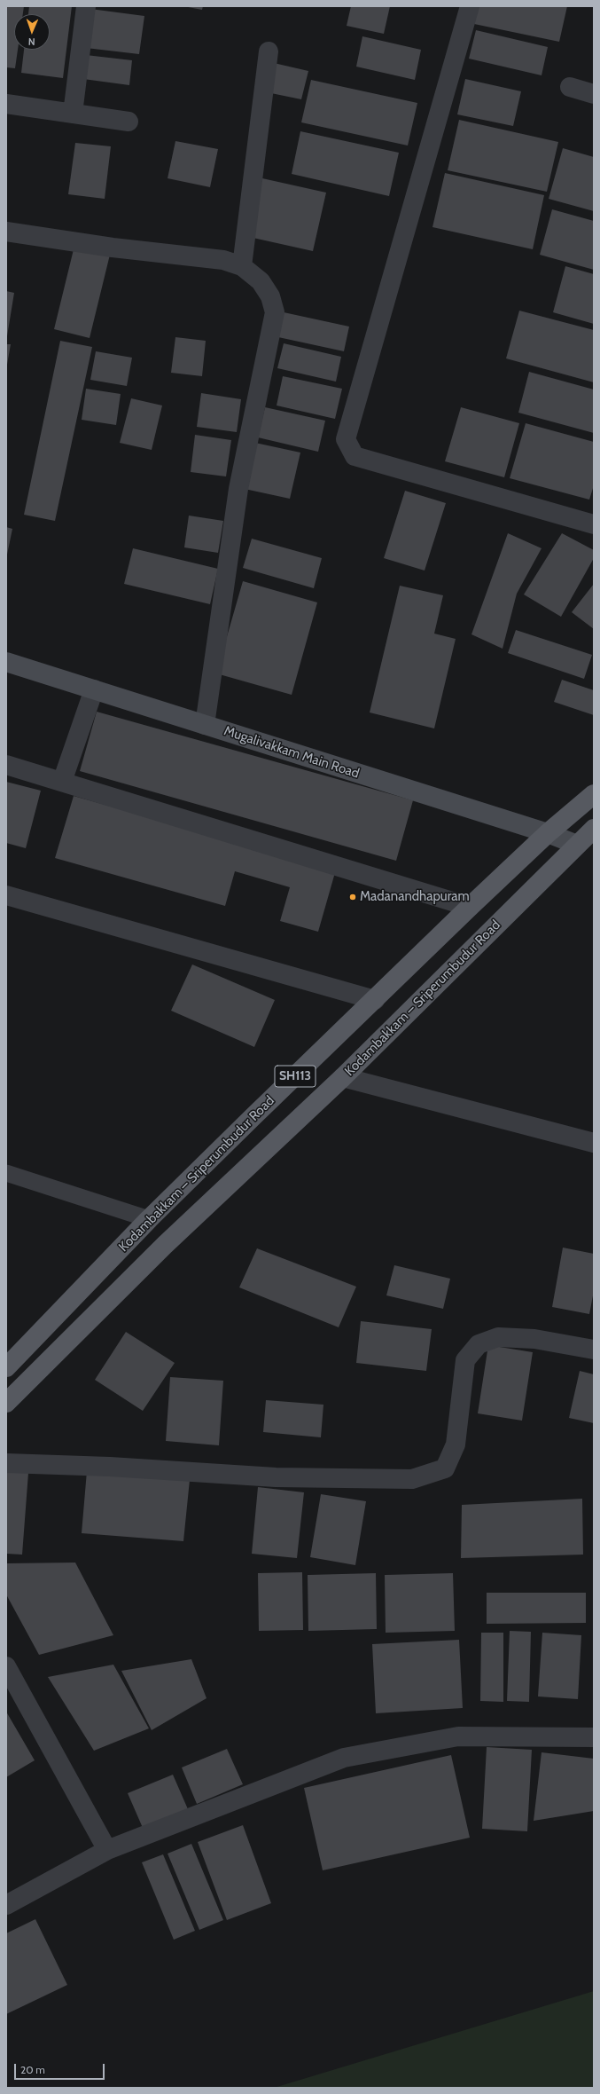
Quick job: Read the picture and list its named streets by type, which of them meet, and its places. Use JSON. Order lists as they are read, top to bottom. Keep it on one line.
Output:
{"streets":{"main road":["Kodambakkam – Sriperumbudur Road","SH113"],"street":["Mugalivakkam Main Road"]},"crossings":[["Mugalivakkam Main Road","Kodambakkam – Sriperumbudur Road"]],"places":["Madanandhapuram"],"scale_bar":"20 m","north":"bottom"}
